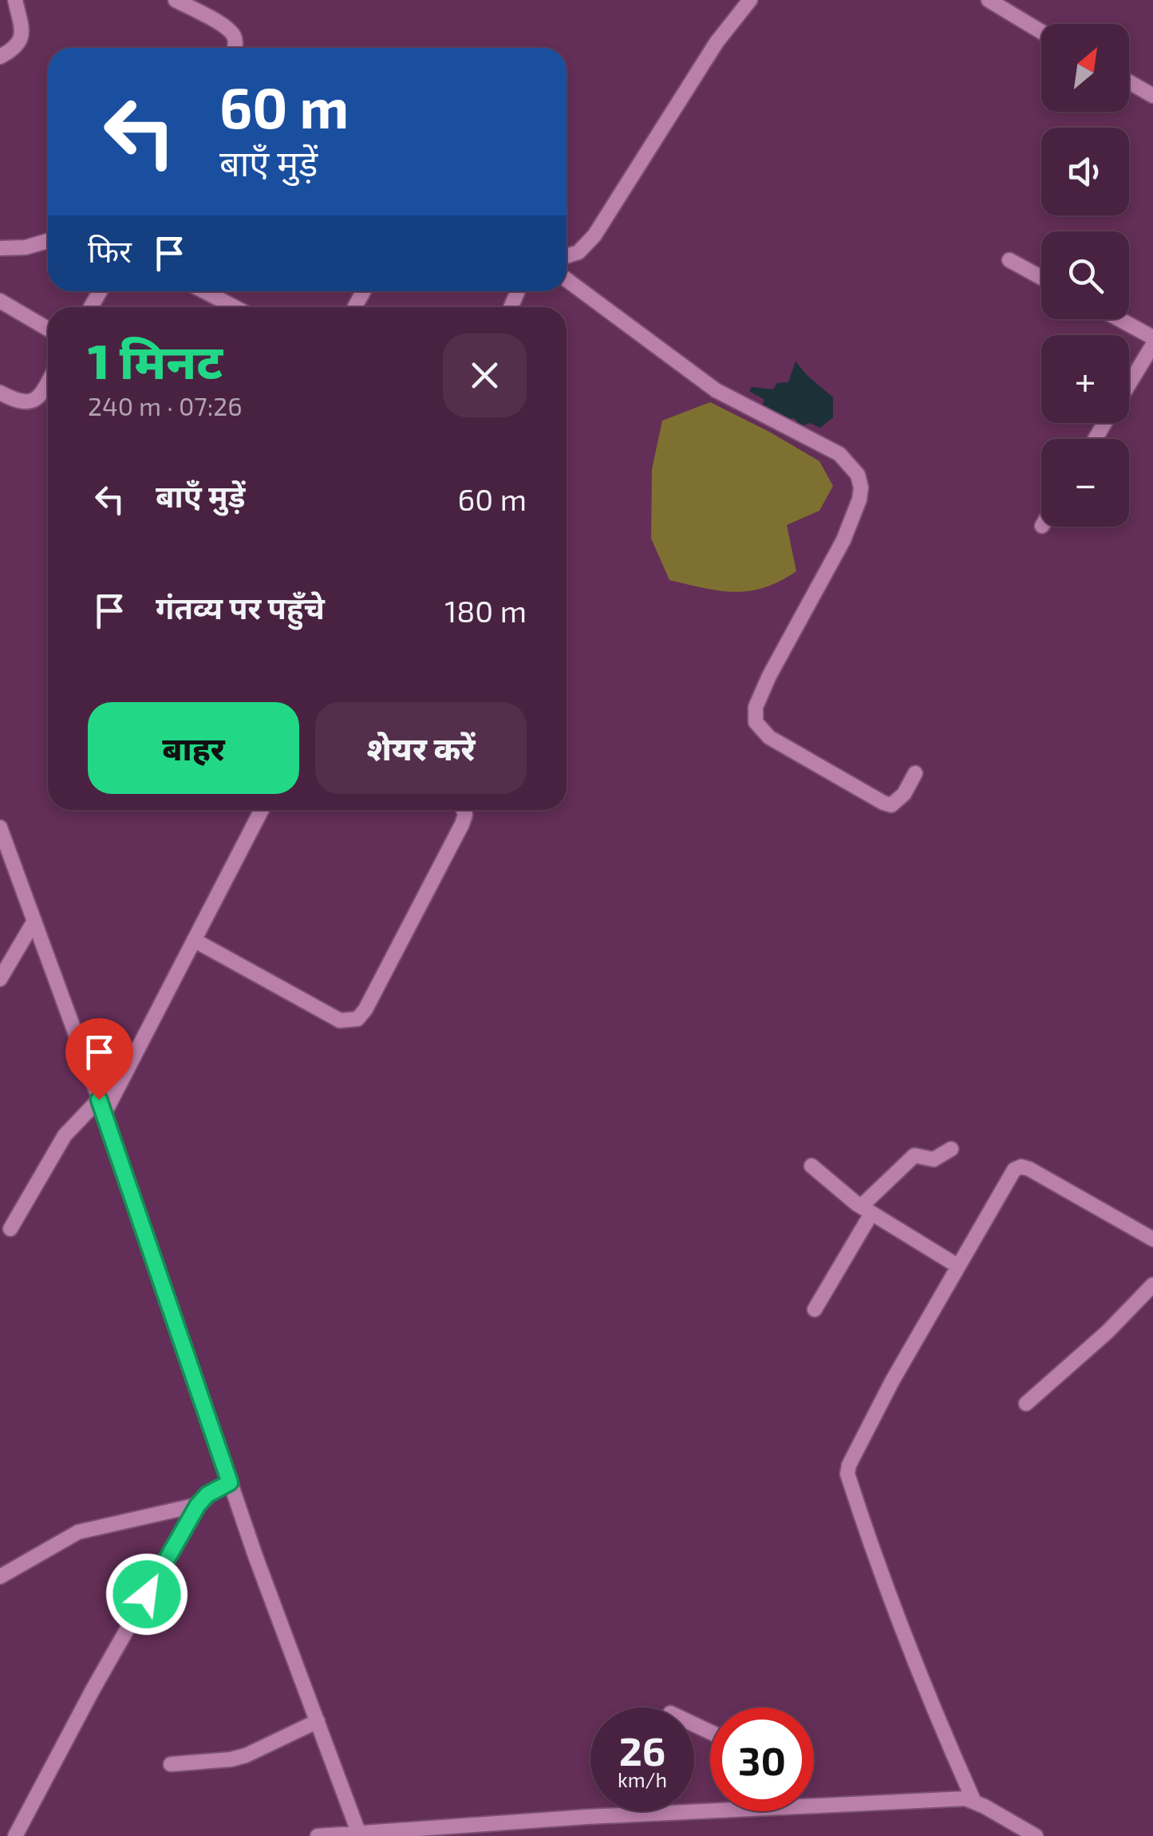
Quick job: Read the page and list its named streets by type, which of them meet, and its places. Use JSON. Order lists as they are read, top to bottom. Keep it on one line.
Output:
{"north":"top right","page":{"map_buttons":["+","−"],"turn":["60 m","बाएँ मुड़ें"],"then":"फिर","heading":["1 मिनट","240 m · 07:26"],"list":[{"name":"बाएँ मुड़ें","value":"60 m"},{"name":"गंतव्य पर पहुँचे","value":"180 m"}],"buttons":["बाहर","शेयर करें"],"speed":"26 km/h","limit":"30"}}
